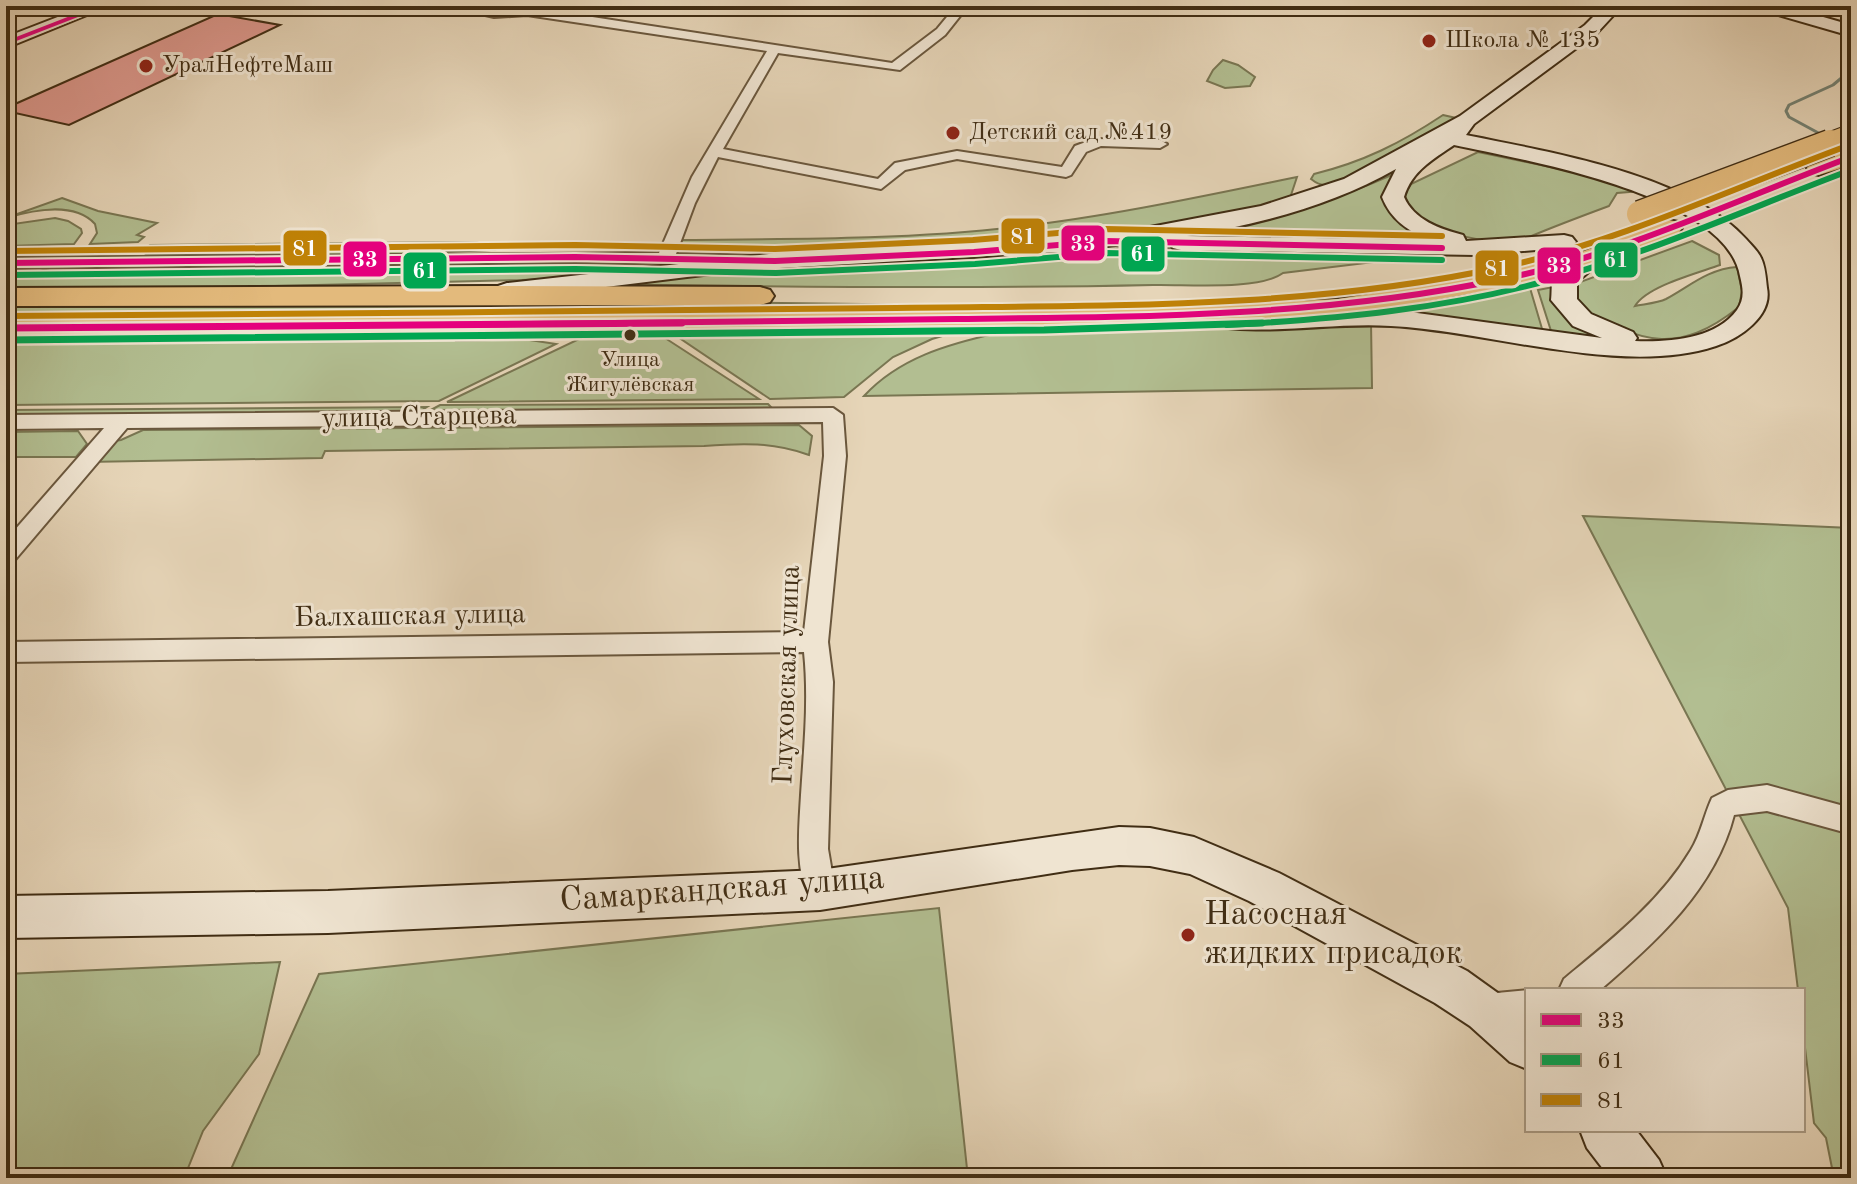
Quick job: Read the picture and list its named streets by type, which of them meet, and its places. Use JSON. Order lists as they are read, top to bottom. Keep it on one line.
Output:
{"streets":{"main road":["Самаркандская улица"],"street":["улица Старцева","Балхашская улица","Глуховская улица"]},"crossings":[["улица Старцева","Глуховская улица"],["Балхашская улица","Глуховская улица"],["Глуховская улица","Самаркандская улица"]],"places":["Школа № 135","УралНефтеМаш","Детский сад №419","Улица Жигулёвская","Насосная жидких присадок"],"lines":["transit line 33","transit line 81","transit line 61"],"legend":["33","61","81"]}
